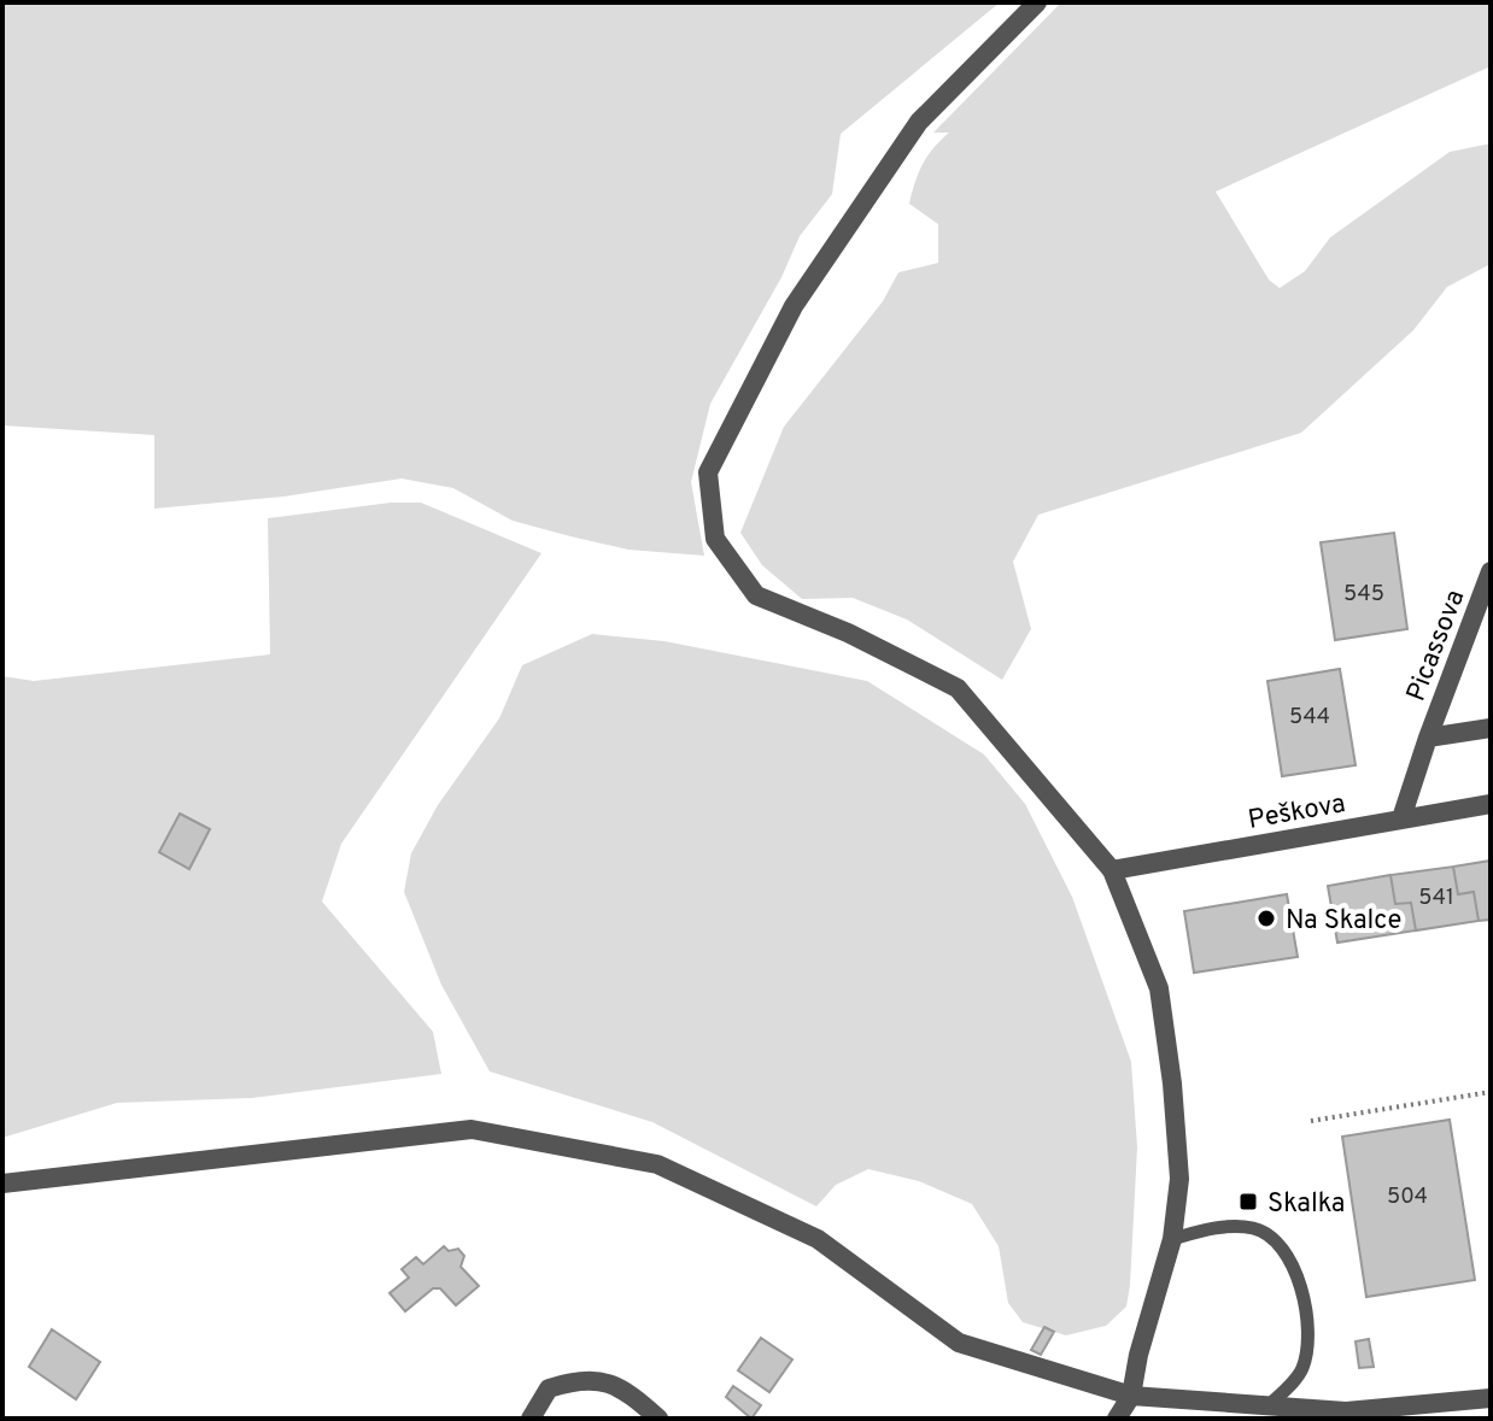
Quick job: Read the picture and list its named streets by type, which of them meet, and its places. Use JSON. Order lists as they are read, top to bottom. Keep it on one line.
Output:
{"streets":{"street":["Picassova","Peškova"]},"crossings":[["Picassova","Peškova"]],"places":{"other":["Na Skalce"],"transit":["Skalka"]},"house_numbers":["545","544","541","504"]}
